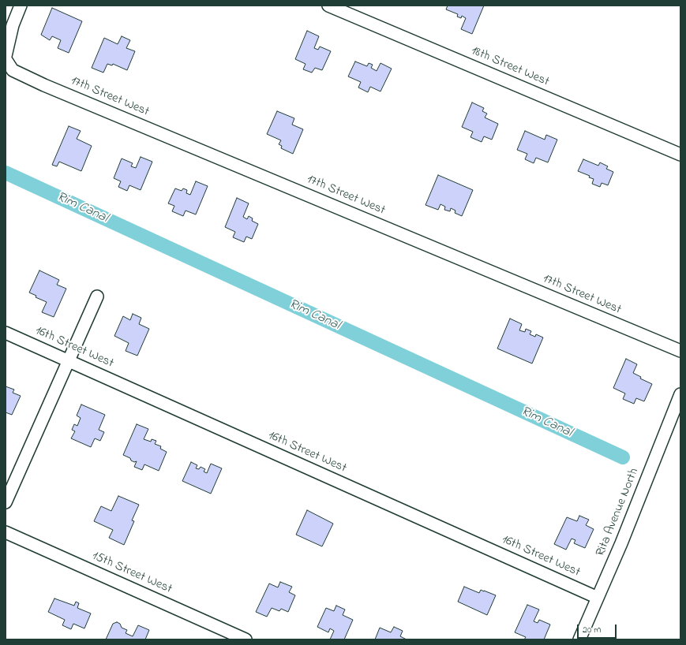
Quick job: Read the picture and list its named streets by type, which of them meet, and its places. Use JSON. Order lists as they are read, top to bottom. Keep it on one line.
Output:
{"streets":{"street":["18th Street West","17th Street West","16th Street West","Rita Avenue North","15th Street West"]},"crossings":[["16th Street West","Rita Avenue North"]],"water":["Rim Canal"],"scale_bar":"20 m"}
